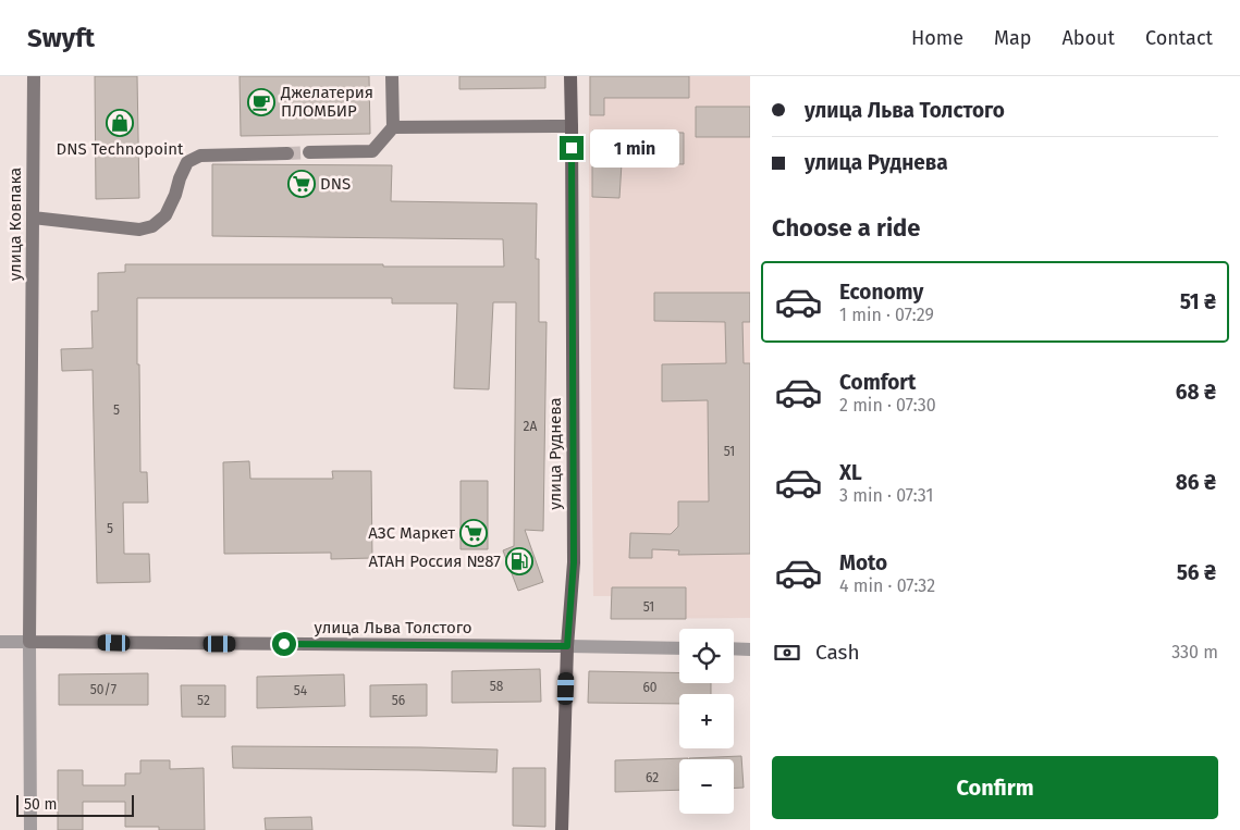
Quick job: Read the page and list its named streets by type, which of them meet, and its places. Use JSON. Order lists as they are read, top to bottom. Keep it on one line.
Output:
{"streets":{"main road":["улица Ковпака","улица Руднева","улица Льва Толстого"]},"crossings":[["улица Ковпака","улица Льва Толстого"],["улица Руднева","улица Льва Толстого"]],"places":{"cafe":["Джелатерия ПЛОМБИР"],"shop":["DNS Technopoint"],"supermarket":["DNS","АЗС Маркет"],"fuel station":["АТАН Россия №87"]},"house_numbers":["5","2А","51","5","51","58","60","50/7","54","52","56","62"],"scale_bar":"50 m","page":{"header":"Swyft","nav":["Home","Map","About","Contact"],"banner":["улица Льва Толстого","улица Руднева"],"bubble":"1 min","heading":"Choose a ride","list":[{"name":"Economy","note":"1 min · 07:29","value":"51 ₴"},{"name":"Comfort","note":"2 min · 07:30","value":"68 ₴"},{"name":"XL","note":"3 min · 07:31","value":"86 ₴"},{"name":"Moto","note":"4 min · 07:32","value":"56 ₴"}],"pay":["Cash","330 m"],"map_buttons":["+","−"],"buttons":"Confirm","scale":"50 m"}}
